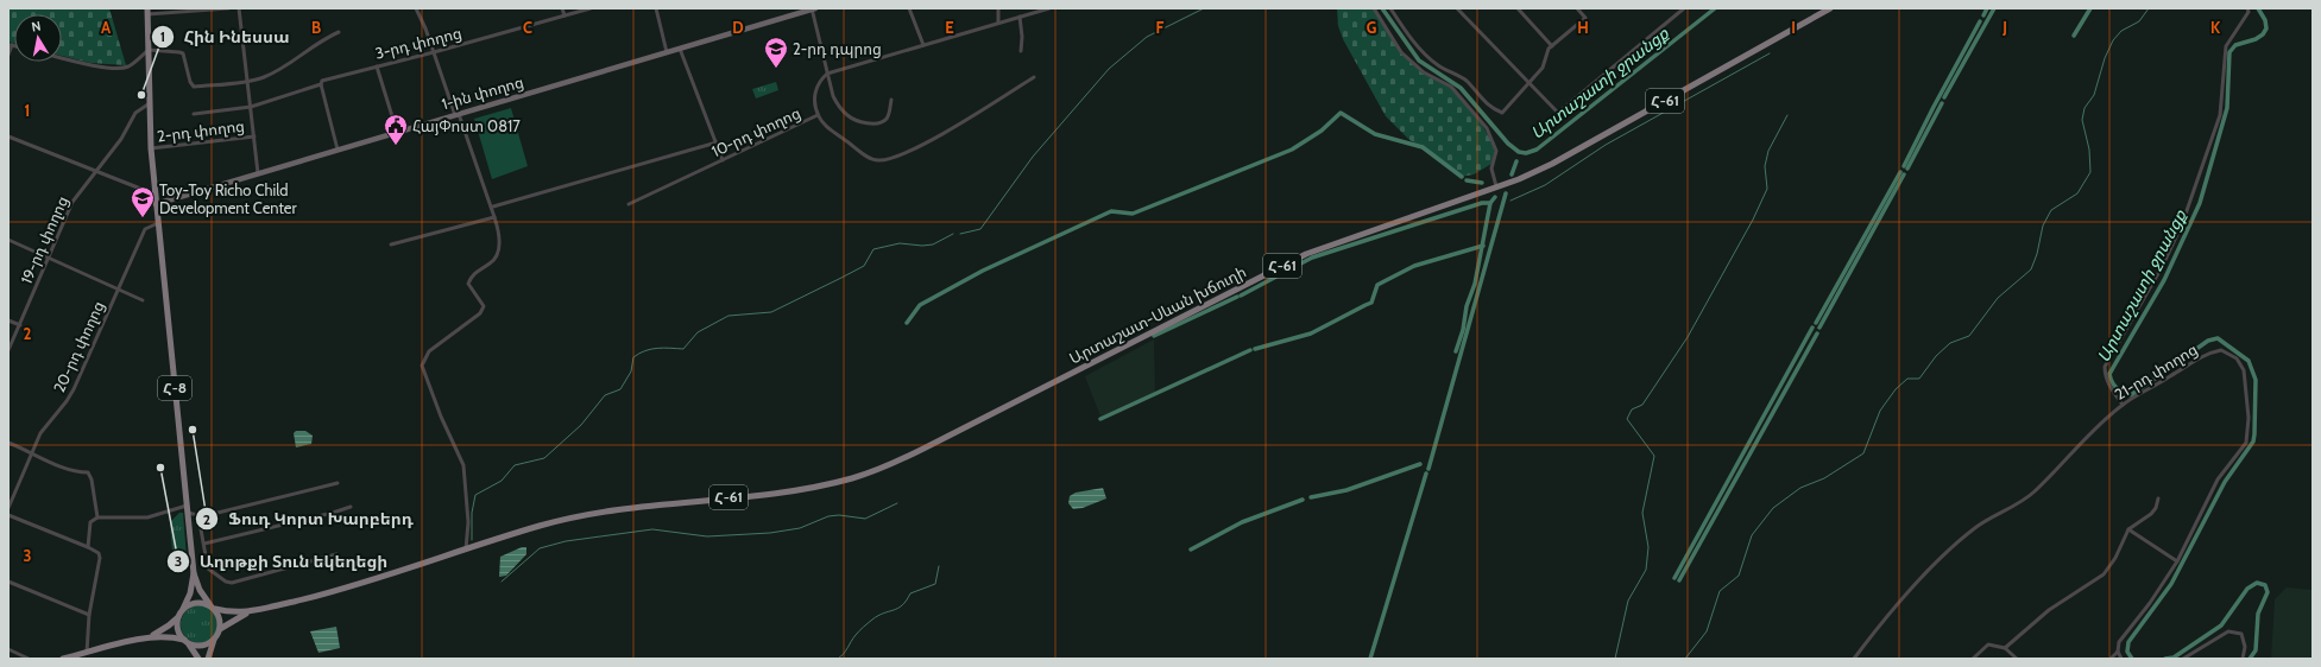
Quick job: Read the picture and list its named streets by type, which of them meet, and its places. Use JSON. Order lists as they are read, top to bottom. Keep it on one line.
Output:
{"streets":{"main road":["1-ին փողոց","Հ-61","Արտաշատ-Սևան խճուղի","Հ-8"],"street":["3-րդ փողոց","2-րդ փողոց","10-րդ փողոց","19-րդ փողոց","20-րդ փողոց","21-րդ փողոց"]},"crossings":[["3-րդ փողոց","2-րդ փողոց"],["1-ին փողոց","2-րդ փողոց"],["1-ին փողոց","Հ-8"],["Հ-61","Արտաշատ-Սևան խճուղի"],["Հ-61","Հ-8"],["2-րդ փողոց","Հ-8"],["19-րդ փողոց","Հ-8"],["20-րդ փողոց","Հ-8"]],"water":["Արտաշատի ջրանցք"],"places":{"school or university":["2-րդ դպրոց","Toy-Toy Richo Child Development Center"],"other":["Հին Ինեսսա","Ֆուդ Կորտ Խարբերդ","Աղոթքի Տուն եկեղեցի"],"public building":["ՀայՓոստ 0817"]},"north":"top","grid":{"columns":["A","B","C","D","E","F","G","H","I","J","K"],"rows":["1","2","3"]}}
